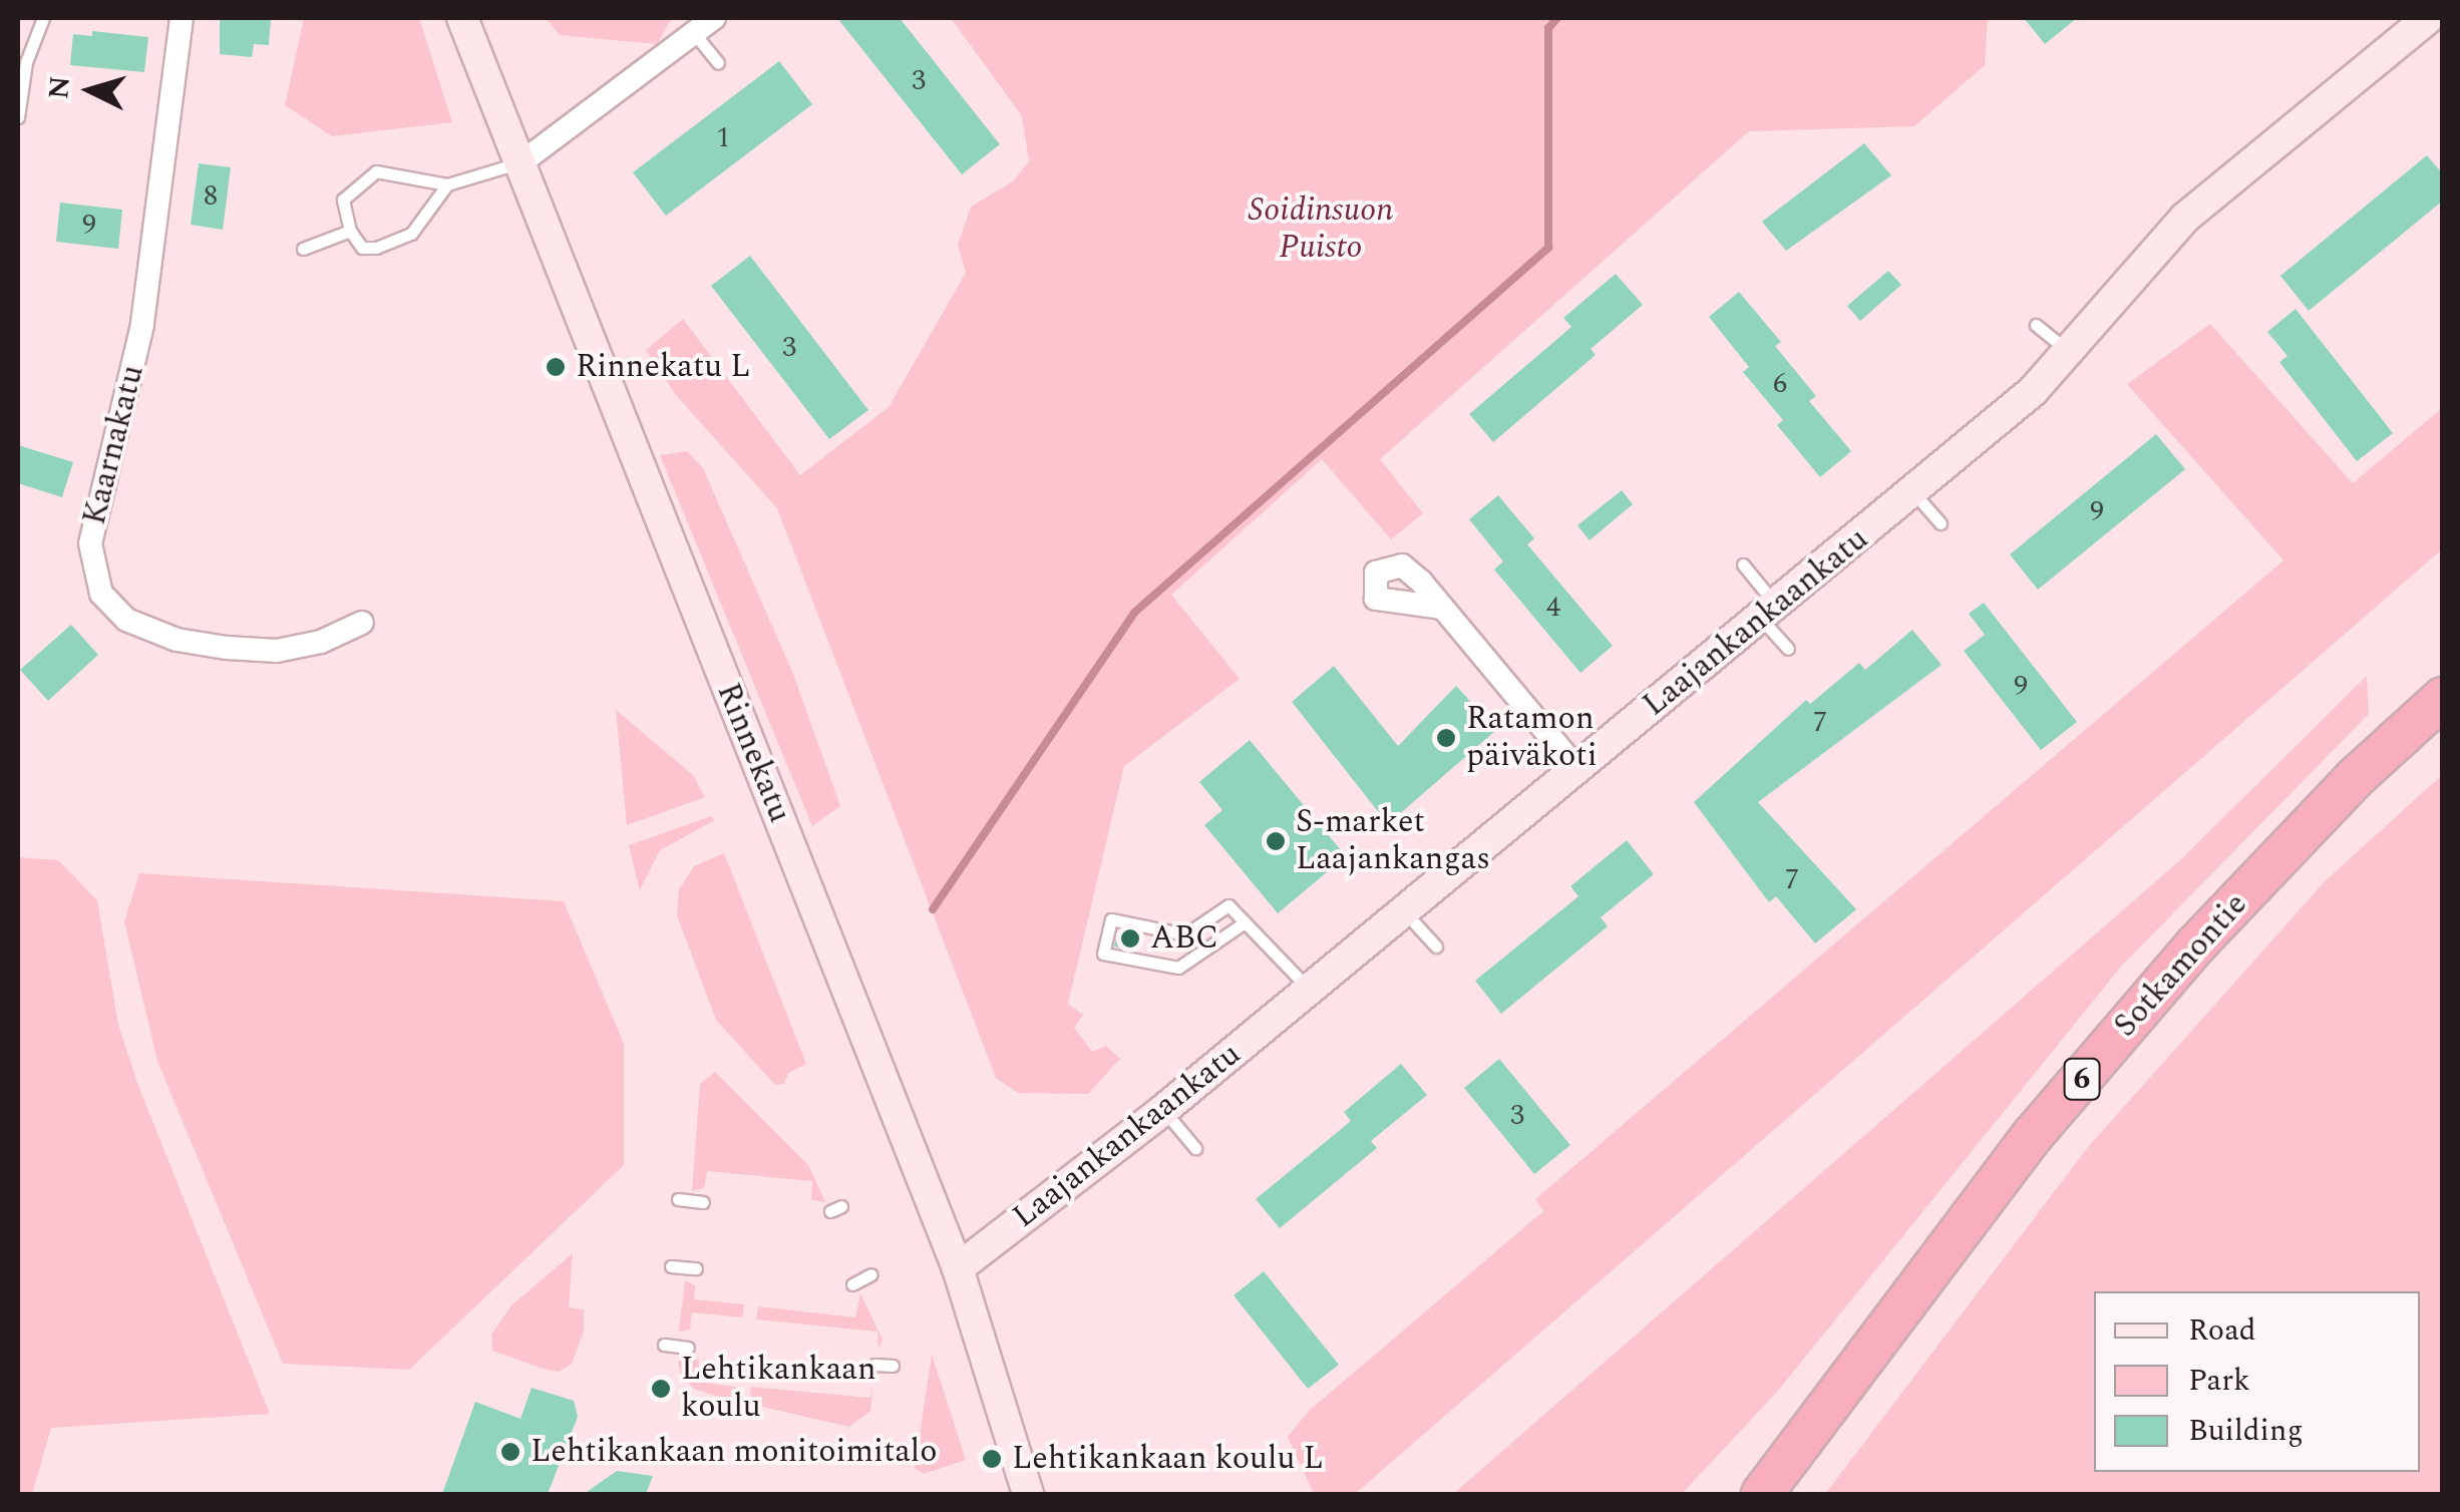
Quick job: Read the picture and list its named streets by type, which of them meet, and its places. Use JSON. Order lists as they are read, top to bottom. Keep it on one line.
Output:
{"streets":{"highway":["Sotkamontie","6"],"street":["Kaarnakatu","Laajankankaankatu","Rinnekatu"]},"crossings":[["Laajankankaankatu","Rinnekatu"]],"parks":["Soidinsuon Puisto"],"places":["Rinnekatu L","Ratamon päiväkoti","S-market Laajankangas","ABC","Lehtikankaan koulu","Lehtikankaan monitoimitalo","Lehtikankaan koulu L"],"house_numbers":["3","1","8","9","3","6","9","4","9","7","7","3"],"legend":["Road","Park","Building"],"north":"left"}
